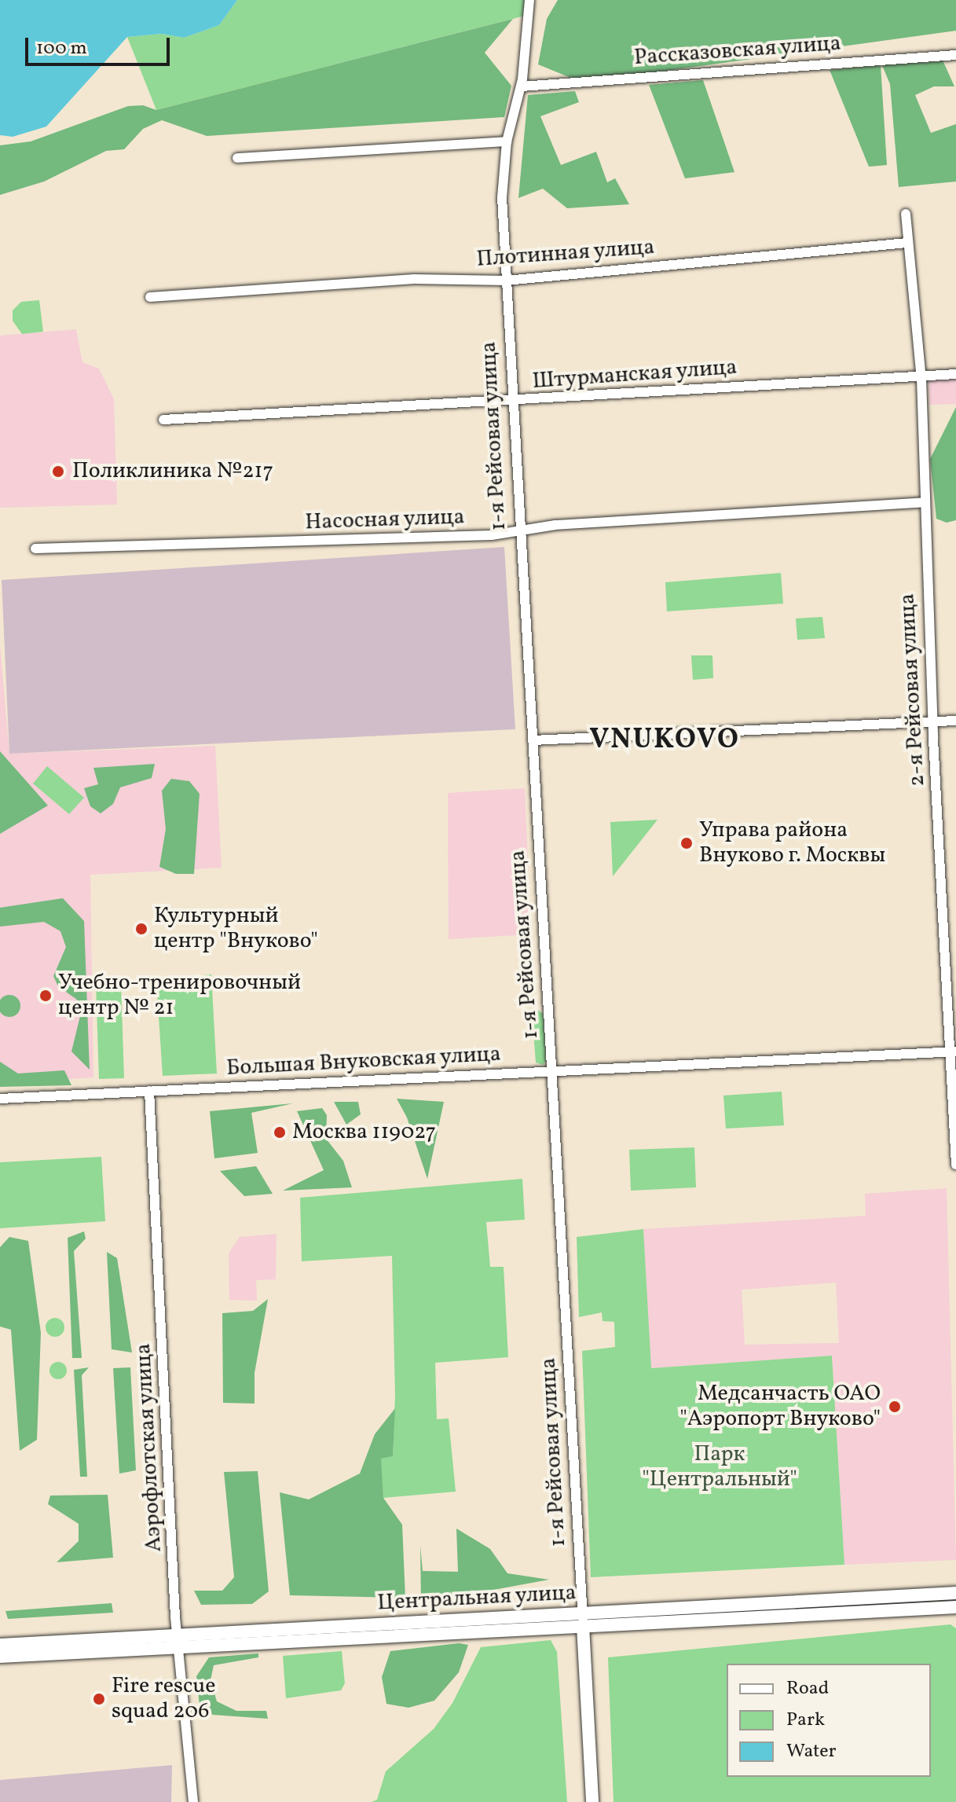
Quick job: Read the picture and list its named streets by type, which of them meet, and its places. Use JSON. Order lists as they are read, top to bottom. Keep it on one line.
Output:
{"streets":{"main road":["1-я Рейсовая улица","Центральная улица"],"street":["Рассказовская улица","Плотинная улица","Штурманская улица","Насосная улица","2-я Рейсовая улица","Большая Внуковская улица","Аэрофлотская улица"]},"crossings":[["Рассказовская улица","1-я Рейсовая улица"],["Плотинная улица","1-я Рейсовая улица"],["Плотинная улица","2-я Рейсовая улица"],["Штурманская улица","1-я Рейсовая улица"],["Штурманская улица","2-я Рейсовая улица"],["1-я Рейсовая улица","Насосная улица"],["1-я Рейсовая улица","Большая Внуковская улица"],["1-я Рейсовая улица","Центральная улица"],["Насосная улица","2-я Рейсовая улица"],["2-я Рейсовая улица","Большая Внуковская улица"],["Большая Внуковская улица","Аэрофлотская улица"],["Аэрофлотская улица","Центральная улица"]],"districts":["VNUKOVO"],"parks":["Парк \"Центральный\""],"places":["Поликлиника №217","Управа района Внуково г. Москвы","Культурный центр \"Внуково\"","Учебно-тренировочный центр № 21","Москва 119027","Медсанчасть ОАО \"Аэропорт Внуково\"","Fire rescue squad 206"],"legend":["Road","Park","Water"],"scale_bar":"100 m"}
